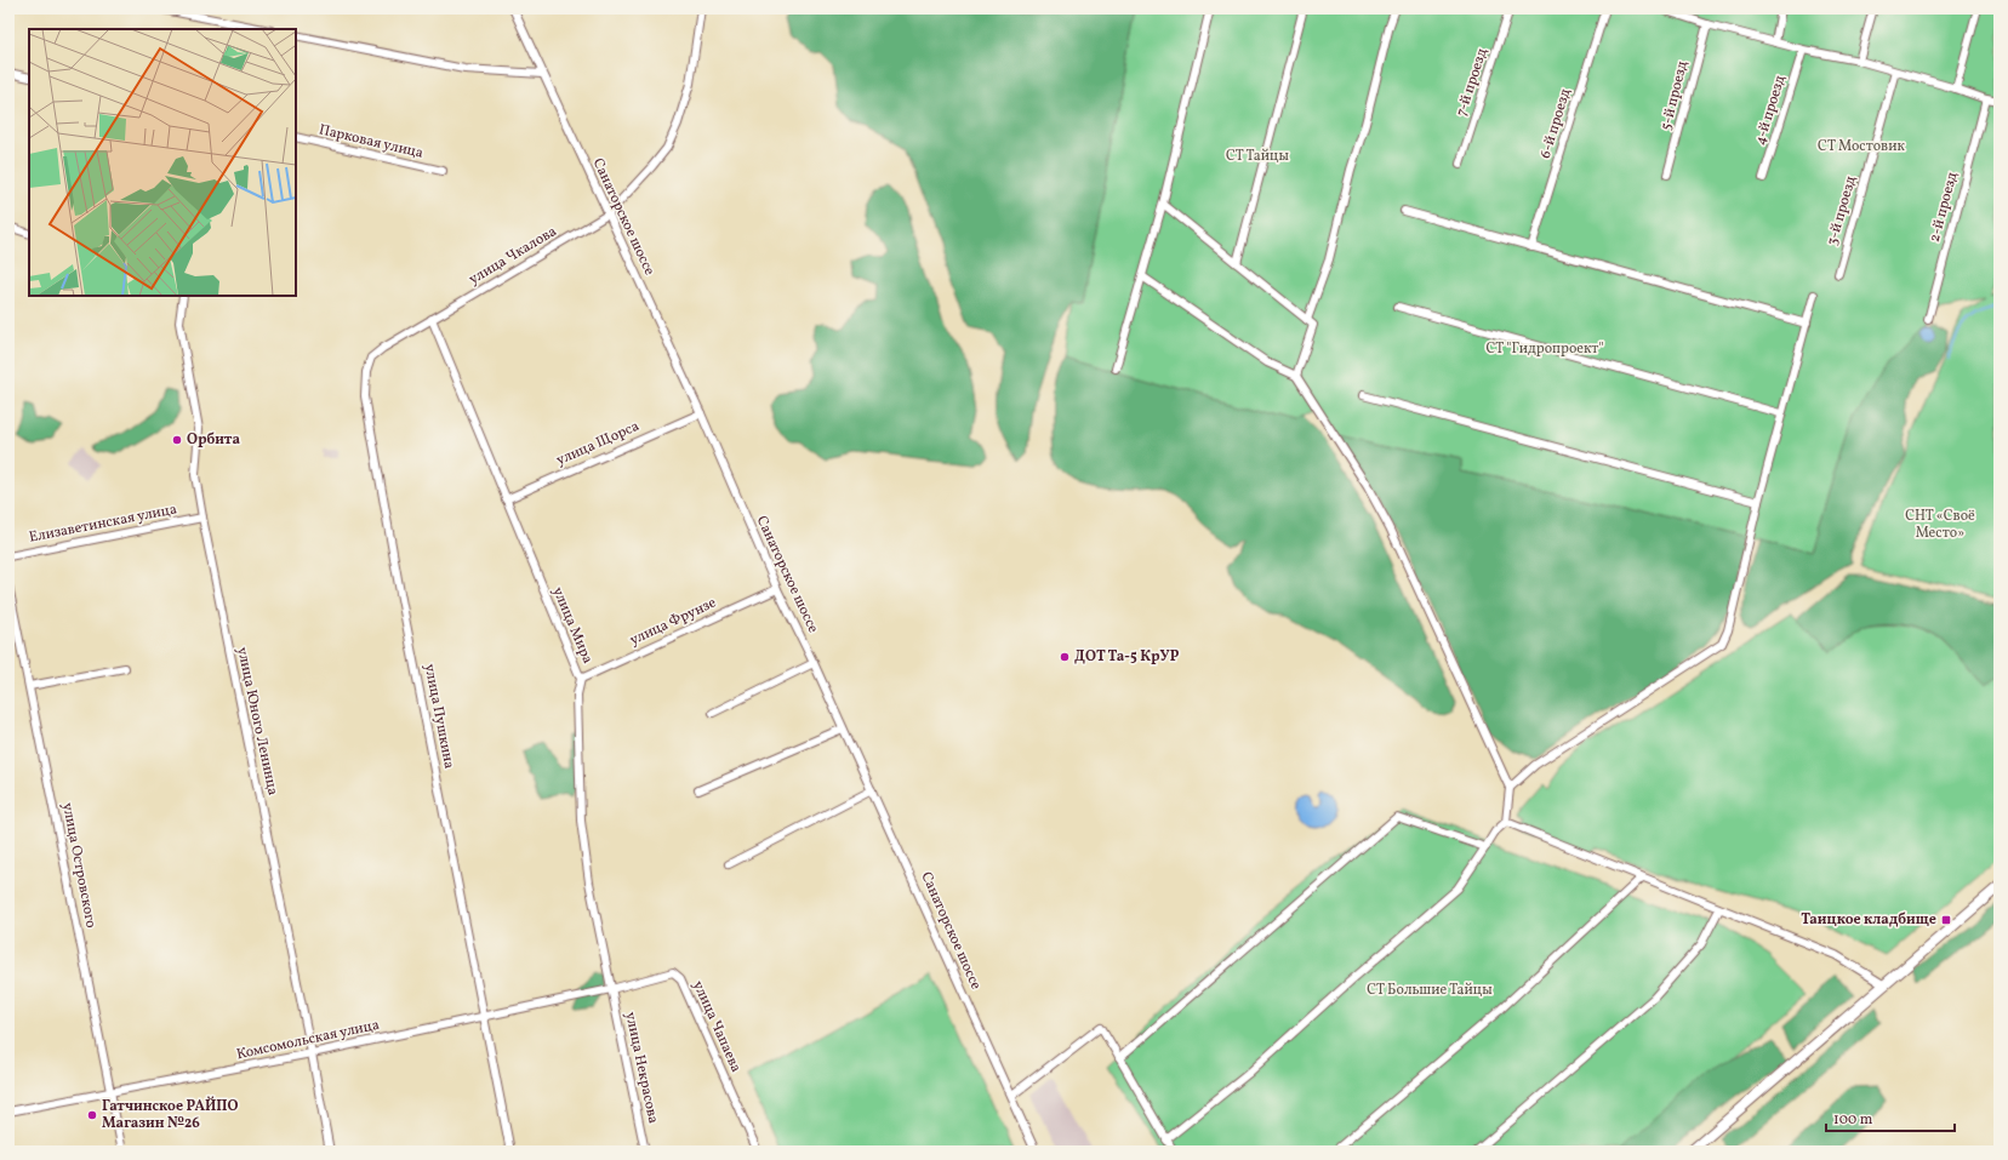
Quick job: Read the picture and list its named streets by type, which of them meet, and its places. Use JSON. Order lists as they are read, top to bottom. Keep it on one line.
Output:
{"streets":{"street":["7-й проезд","5-й проезд","4-й проезд","6-й проезд","Парковая улица","2-й проезд","3-й проезд","Санаторское шоссе","улица Чкалова","улица Щорса","Елизаветинская улица","улица Фрунзе","улица Мира","улица Пушкина","улица Юного Ленинца","улица Островского","улица Чапаева","Комсомольская улица","улица Некрасова"]},"crossings":[["Санаторское шоссе","улица Чкалова"],["Санаторское шоссе","улица Щорса"],["Санаторское шоссе","улица Фрунзе"],["улица Чкалова","улица Мира"],["улица Чкалова","улица Пушкина"],["улица Щорса","улица Мира"],["Елизаветинская улица","улица Юного Ленинца"],["улица Фрунзе","улица Мира"],["улица Мира","улица Пушкина"],["улица Мира","улица Чапаева"],["улица Мира","Комсомольская улица"],["улица Мира","улица Некрасова"],["улица Пушкина","Комсомольская улица"],["улица Юного Ленинца","Комсомольская улица"],["улица Островского","Комсомольская улица"],["улица Чапаева","Комсомольская улица"],["улица Чапаева","улица Некрасова"],["Комсомольская улица","улица Некрасова"]],"parks":["СТ Мостовик","СТ Тайцы","СТ \"Гидропроект\"","СНТ «Своё Место»","СТ Большие Тайцы"],"places":{"other":["Орбита","ДОТ Та-5 КрУР","Гатчинское РАЙПО Магазин №26"],"transit":["Таицкое кладбище"]},"scale_bar":"100 m"}
